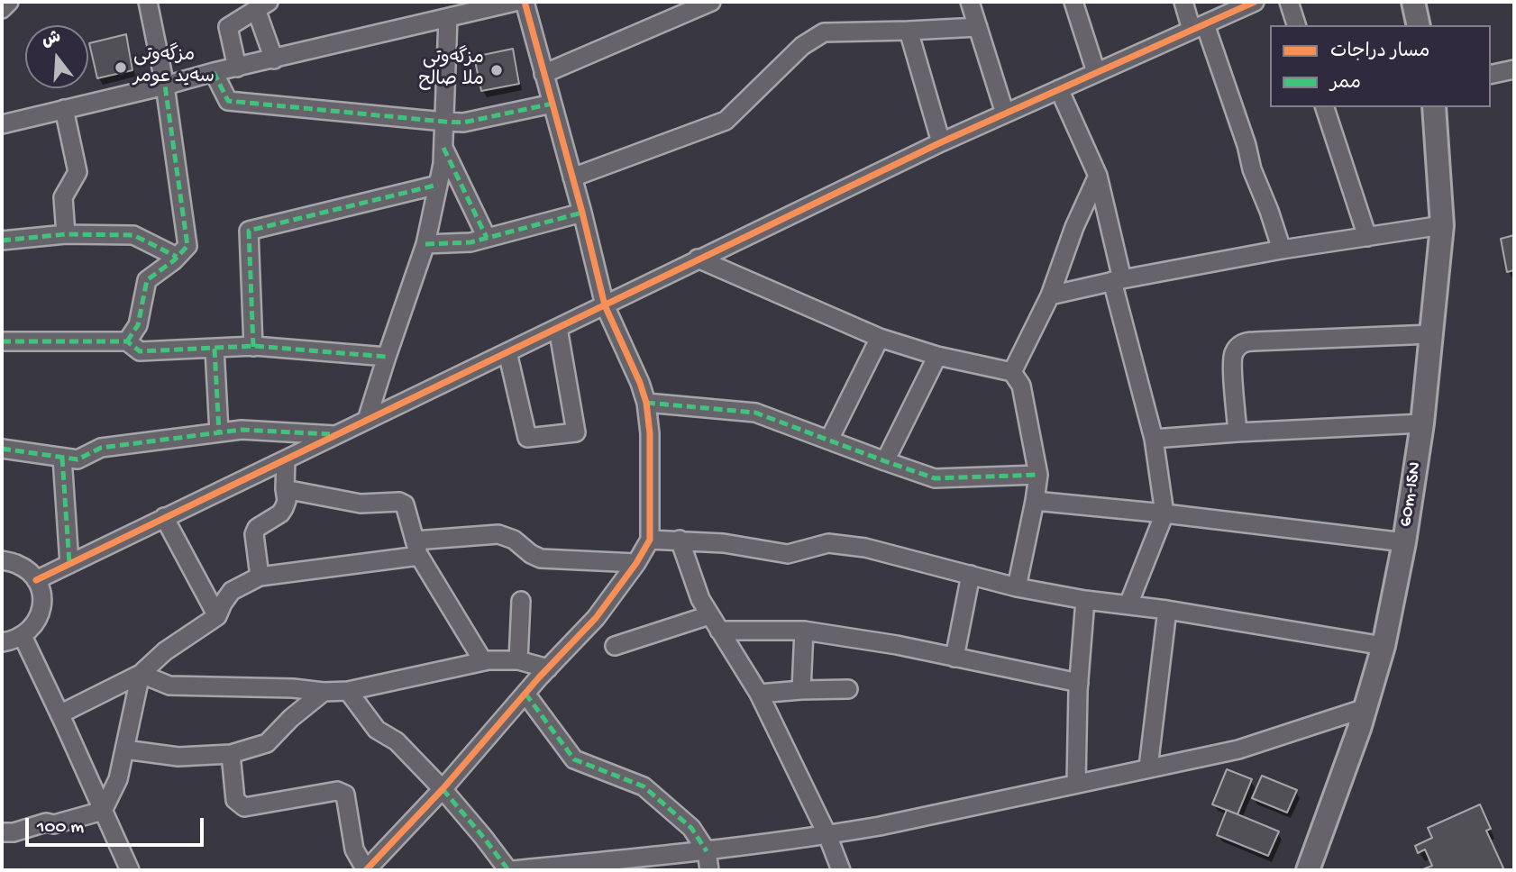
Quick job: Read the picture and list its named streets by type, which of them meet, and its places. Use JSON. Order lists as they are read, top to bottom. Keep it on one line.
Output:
{"streets":{"main road":["60m-ISN"]},"places":["مزگەوتی سەید عومر","مزگه‌وتی ملا صالح"],"legend":["مسار دراجات","ممر"],"scale_bar":"100 m","north":"top"}
